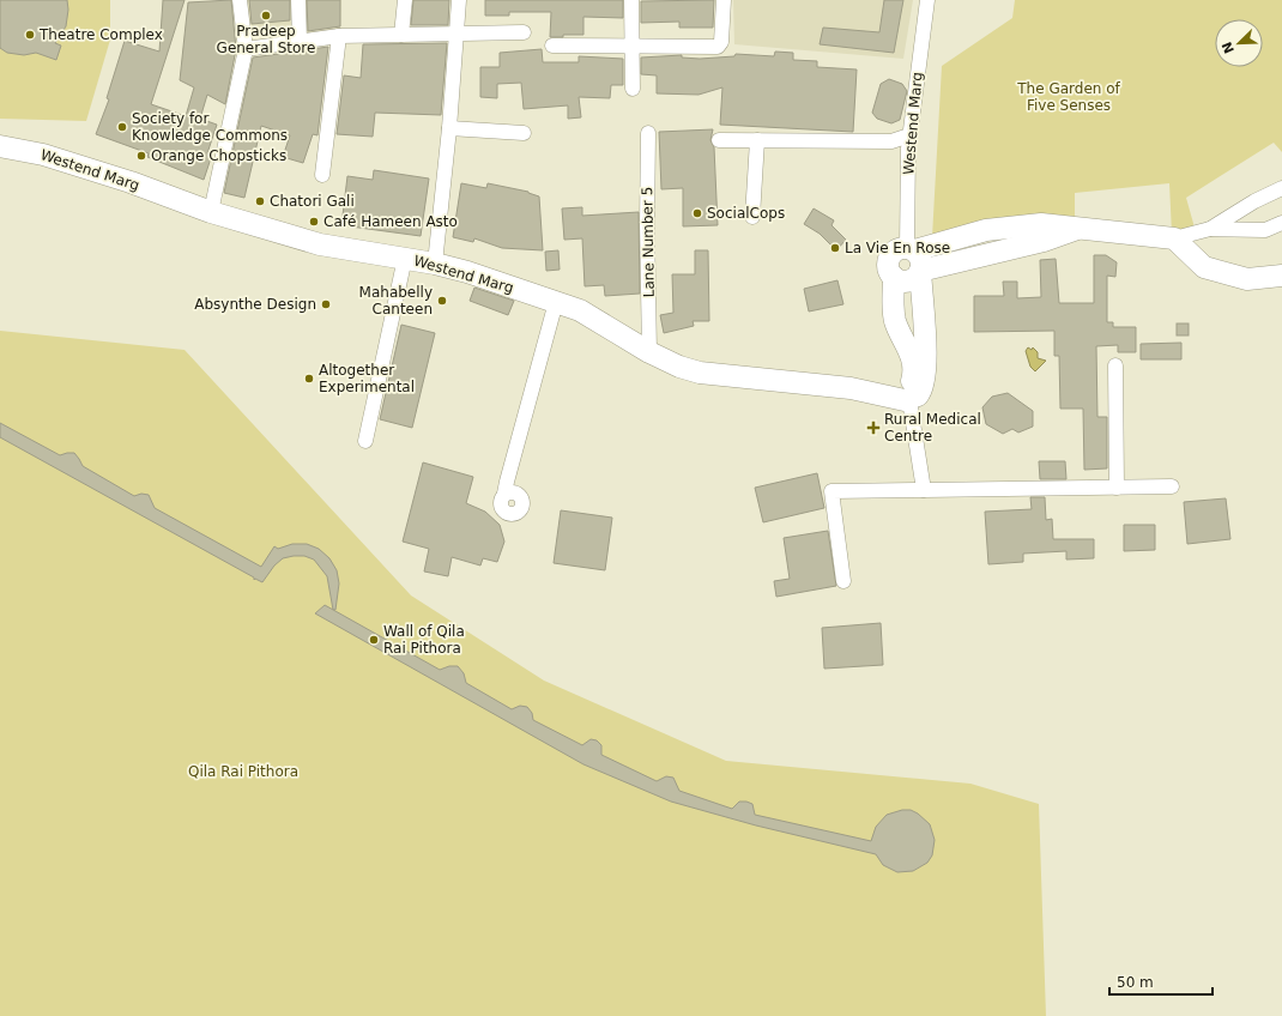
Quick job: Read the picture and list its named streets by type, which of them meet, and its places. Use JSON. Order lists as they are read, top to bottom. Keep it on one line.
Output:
{"streets":{"street":["Westend Marg","Lane Number 5"]},"crossings":[["Westend Marg","Lane Number 5"]],"parks":["The Garden of Five Senses","Qila Rai Pithora"],"places":{"other":["Pradeep General Store","Theatre Complex","Society for Knowledge Commons","Orange Chopsticks","Chatori Gali","SocialCops","Café Hameen Asto","La Vie En Rose","Mahabelly Canteen","Absynthe Design","Altogether Experimental","Wall of Qila Rai Pithora"],"health":["Rural Medical Centre"]},"scale_bar":"50 m","north":"bottom left"}
